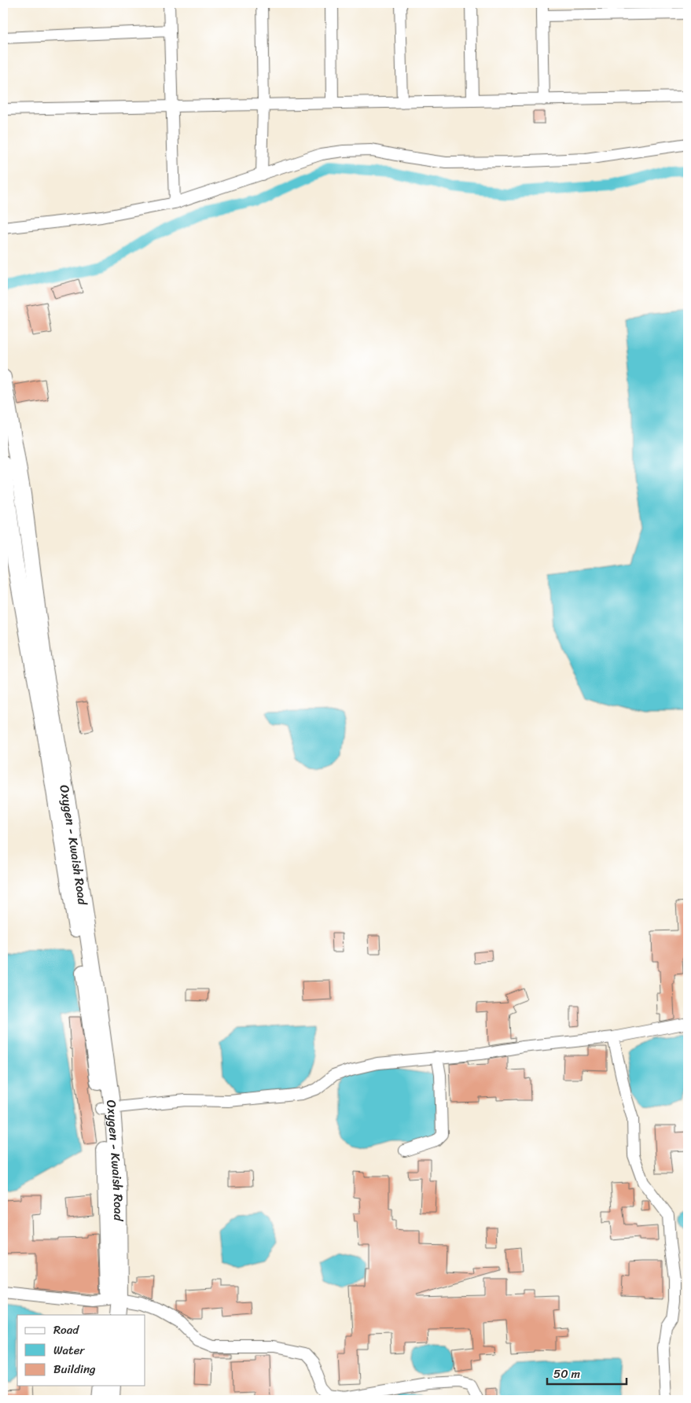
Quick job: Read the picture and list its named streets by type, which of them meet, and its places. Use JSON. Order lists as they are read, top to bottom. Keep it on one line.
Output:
{"streets":{"main road":["Oxygen - Kwaish Road"]},"legend":["Road","Water","Building"],"scale_bar":"50 m"}
